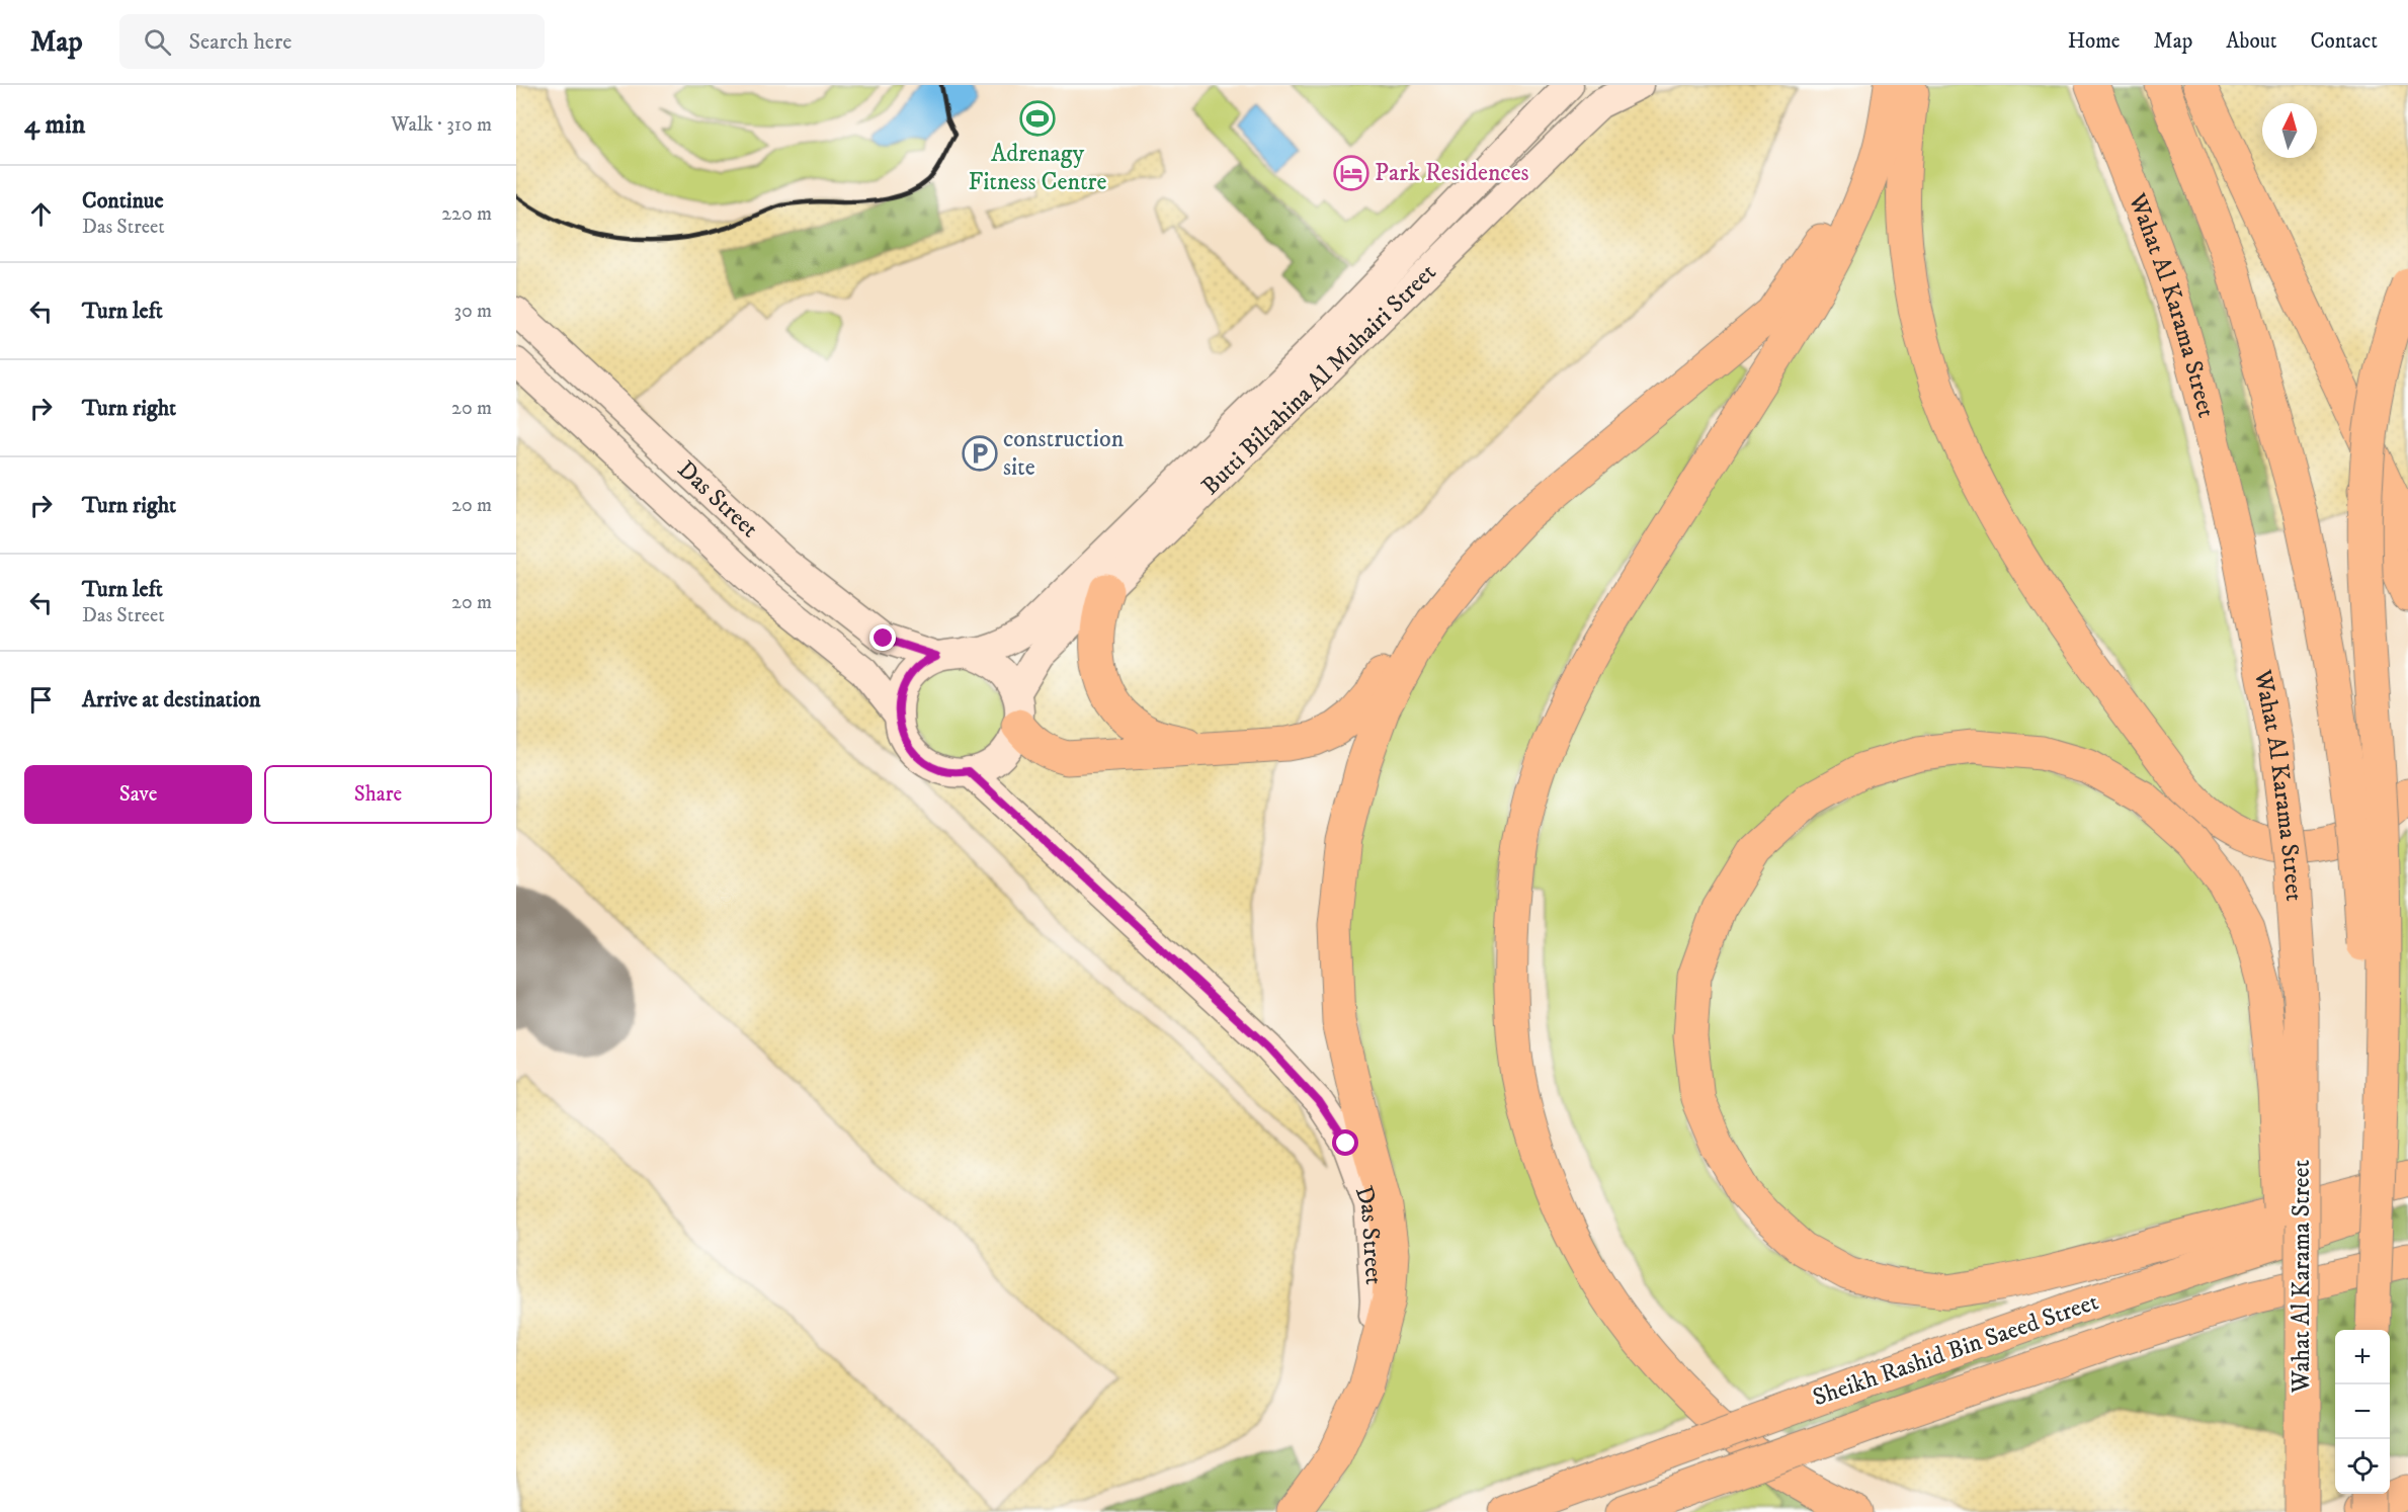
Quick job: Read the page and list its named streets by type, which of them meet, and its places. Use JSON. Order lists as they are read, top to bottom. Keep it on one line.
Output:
{"streets":{"highway":["Wahat Al Karama Street","Sheikh Rashid Bin Saeed Street"],"street":["Butti Biltahina Al Muhairi Street","Das Street"]},"crossings":[["Butti Biltahina Al Muhairi Street","Das Street"]],"places":{"sports":["Adrenagy Fitness Centre"],"hotel":["Park Residences"],"parking":["construction site"]},"north":"top","page":{"header":"Map","search":"Search here","nav":["Home","Map","About","Contact"],"heading":["4 min","Walk · 310 m"],"list":[["Continue","Das Street","220 m"],["Turn left","30 m"],["Turn right","20 m"],["Turn right","20 m"],["Turn left","Das Street","20 m"],"Arrive at destination"],"buttons":["Save","Share"],"map_buttons":["+","−"]}}
